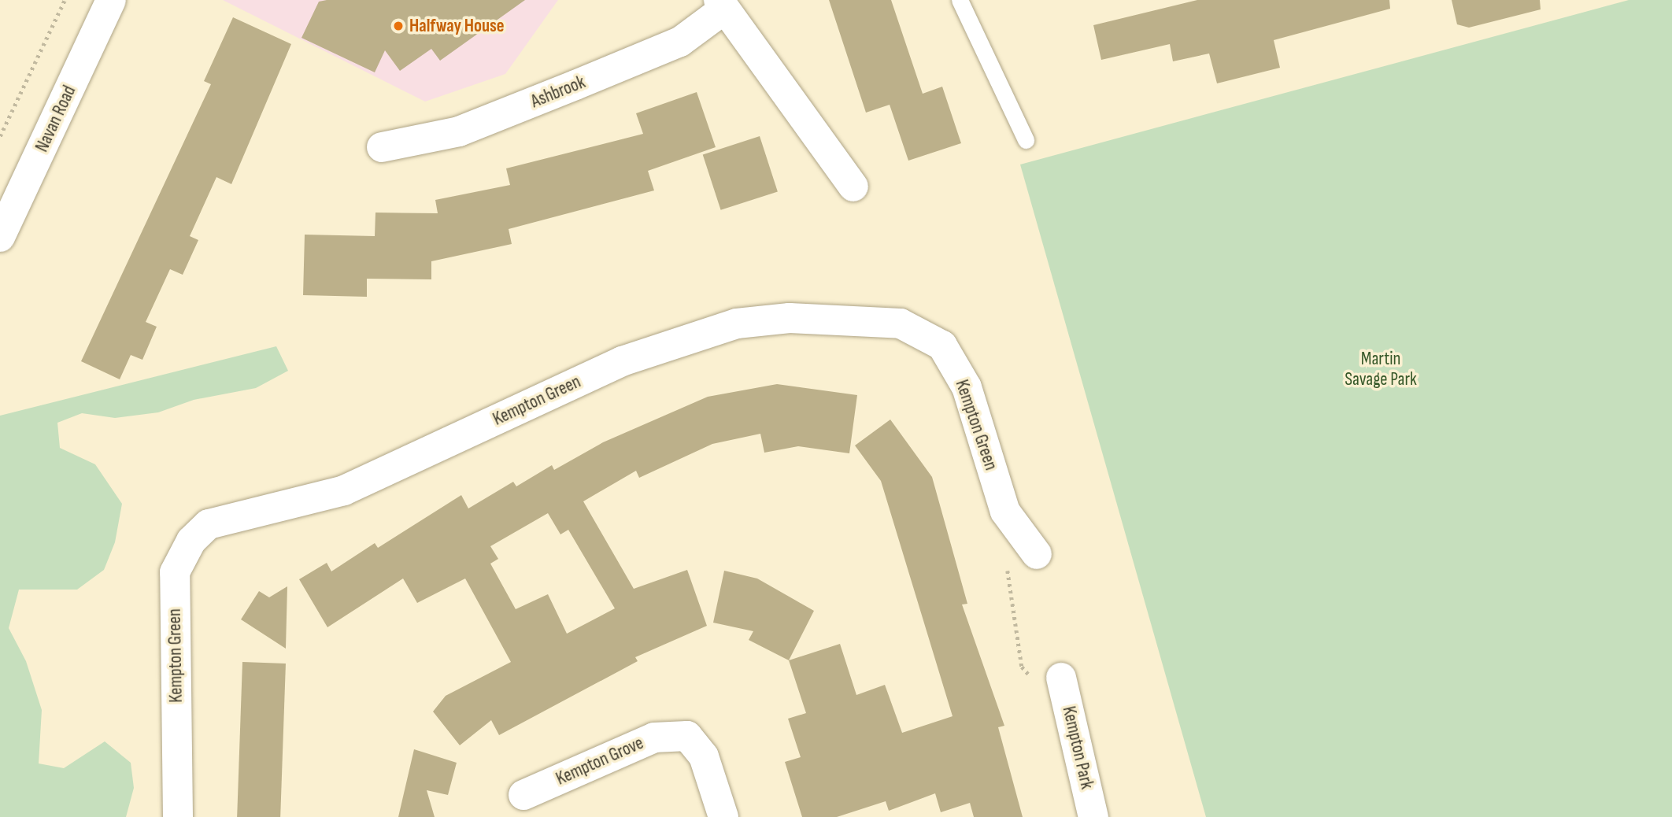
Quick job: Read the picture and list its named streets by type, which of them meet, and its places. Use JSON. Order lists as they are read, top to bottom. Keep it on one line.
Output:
{"streets":{"street":["Ashbrook","Navan Road","Kempton Green","Kempton Park","Kempton Grove"]},"parks":["Martin Savage Park"],"places":["Halfway House"]}
